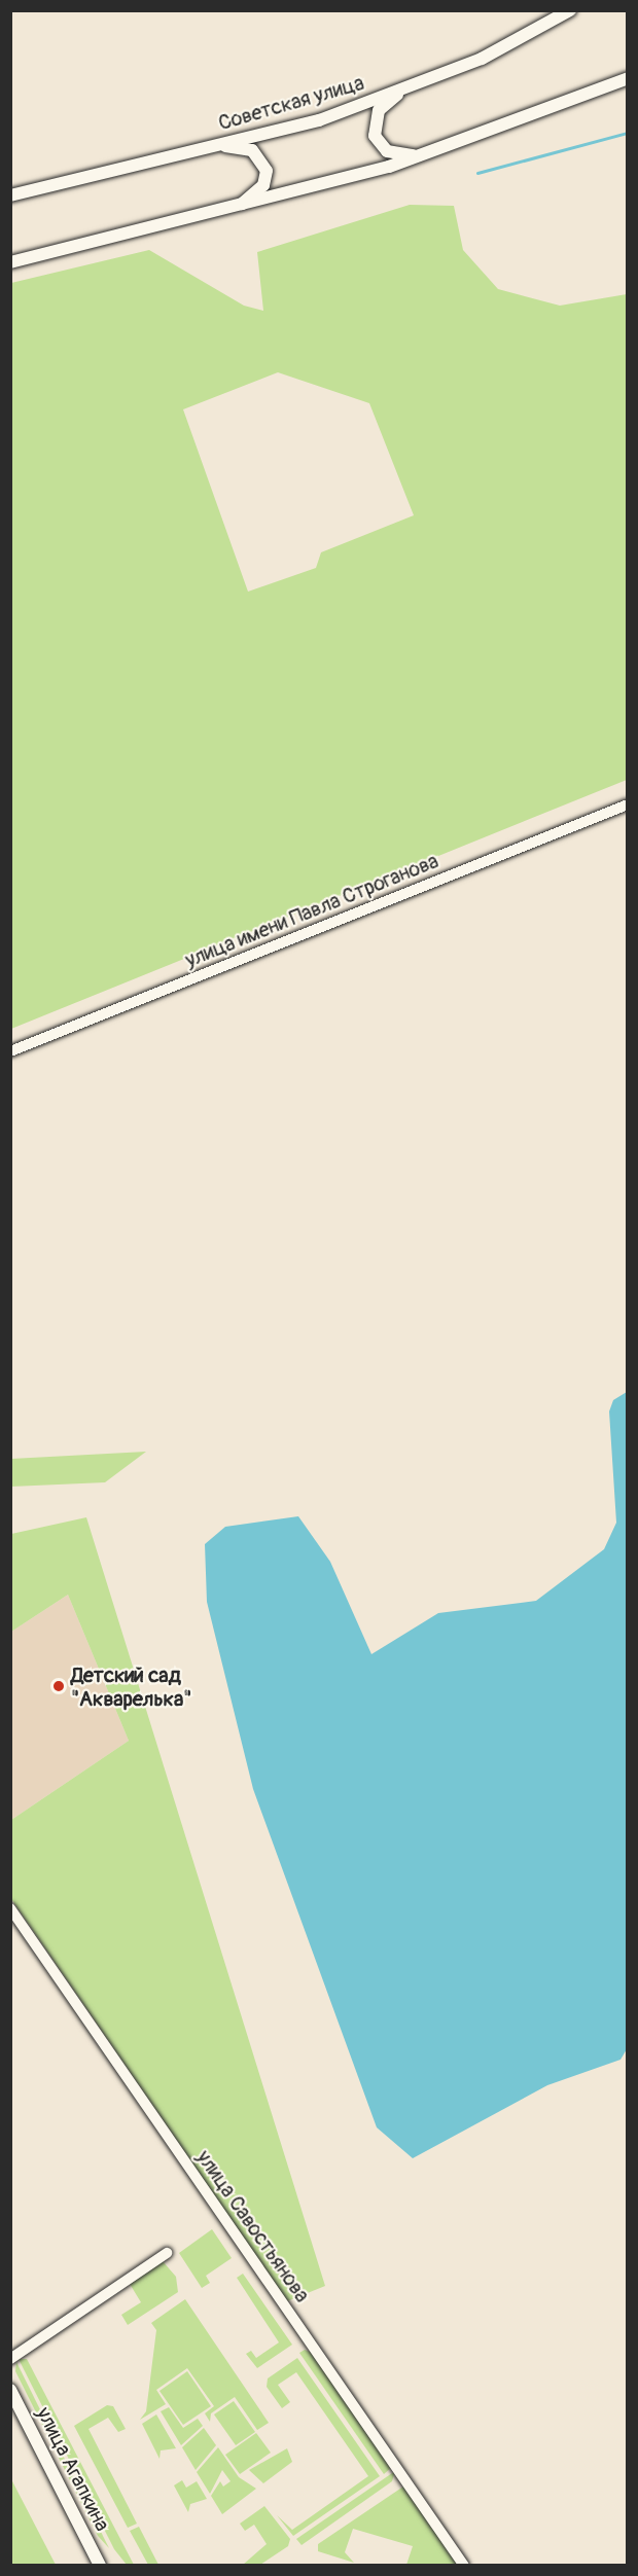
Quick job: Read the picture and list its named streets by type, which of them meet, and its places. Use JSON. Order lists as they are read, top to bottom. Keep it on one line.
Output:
{"streets":{"main road":["Советская улица","улица Агапкина"],"street":["улица имени Павла Строганова","улица Савостьянова"]},"places":["Детский сад \"Акварелька\""]}
